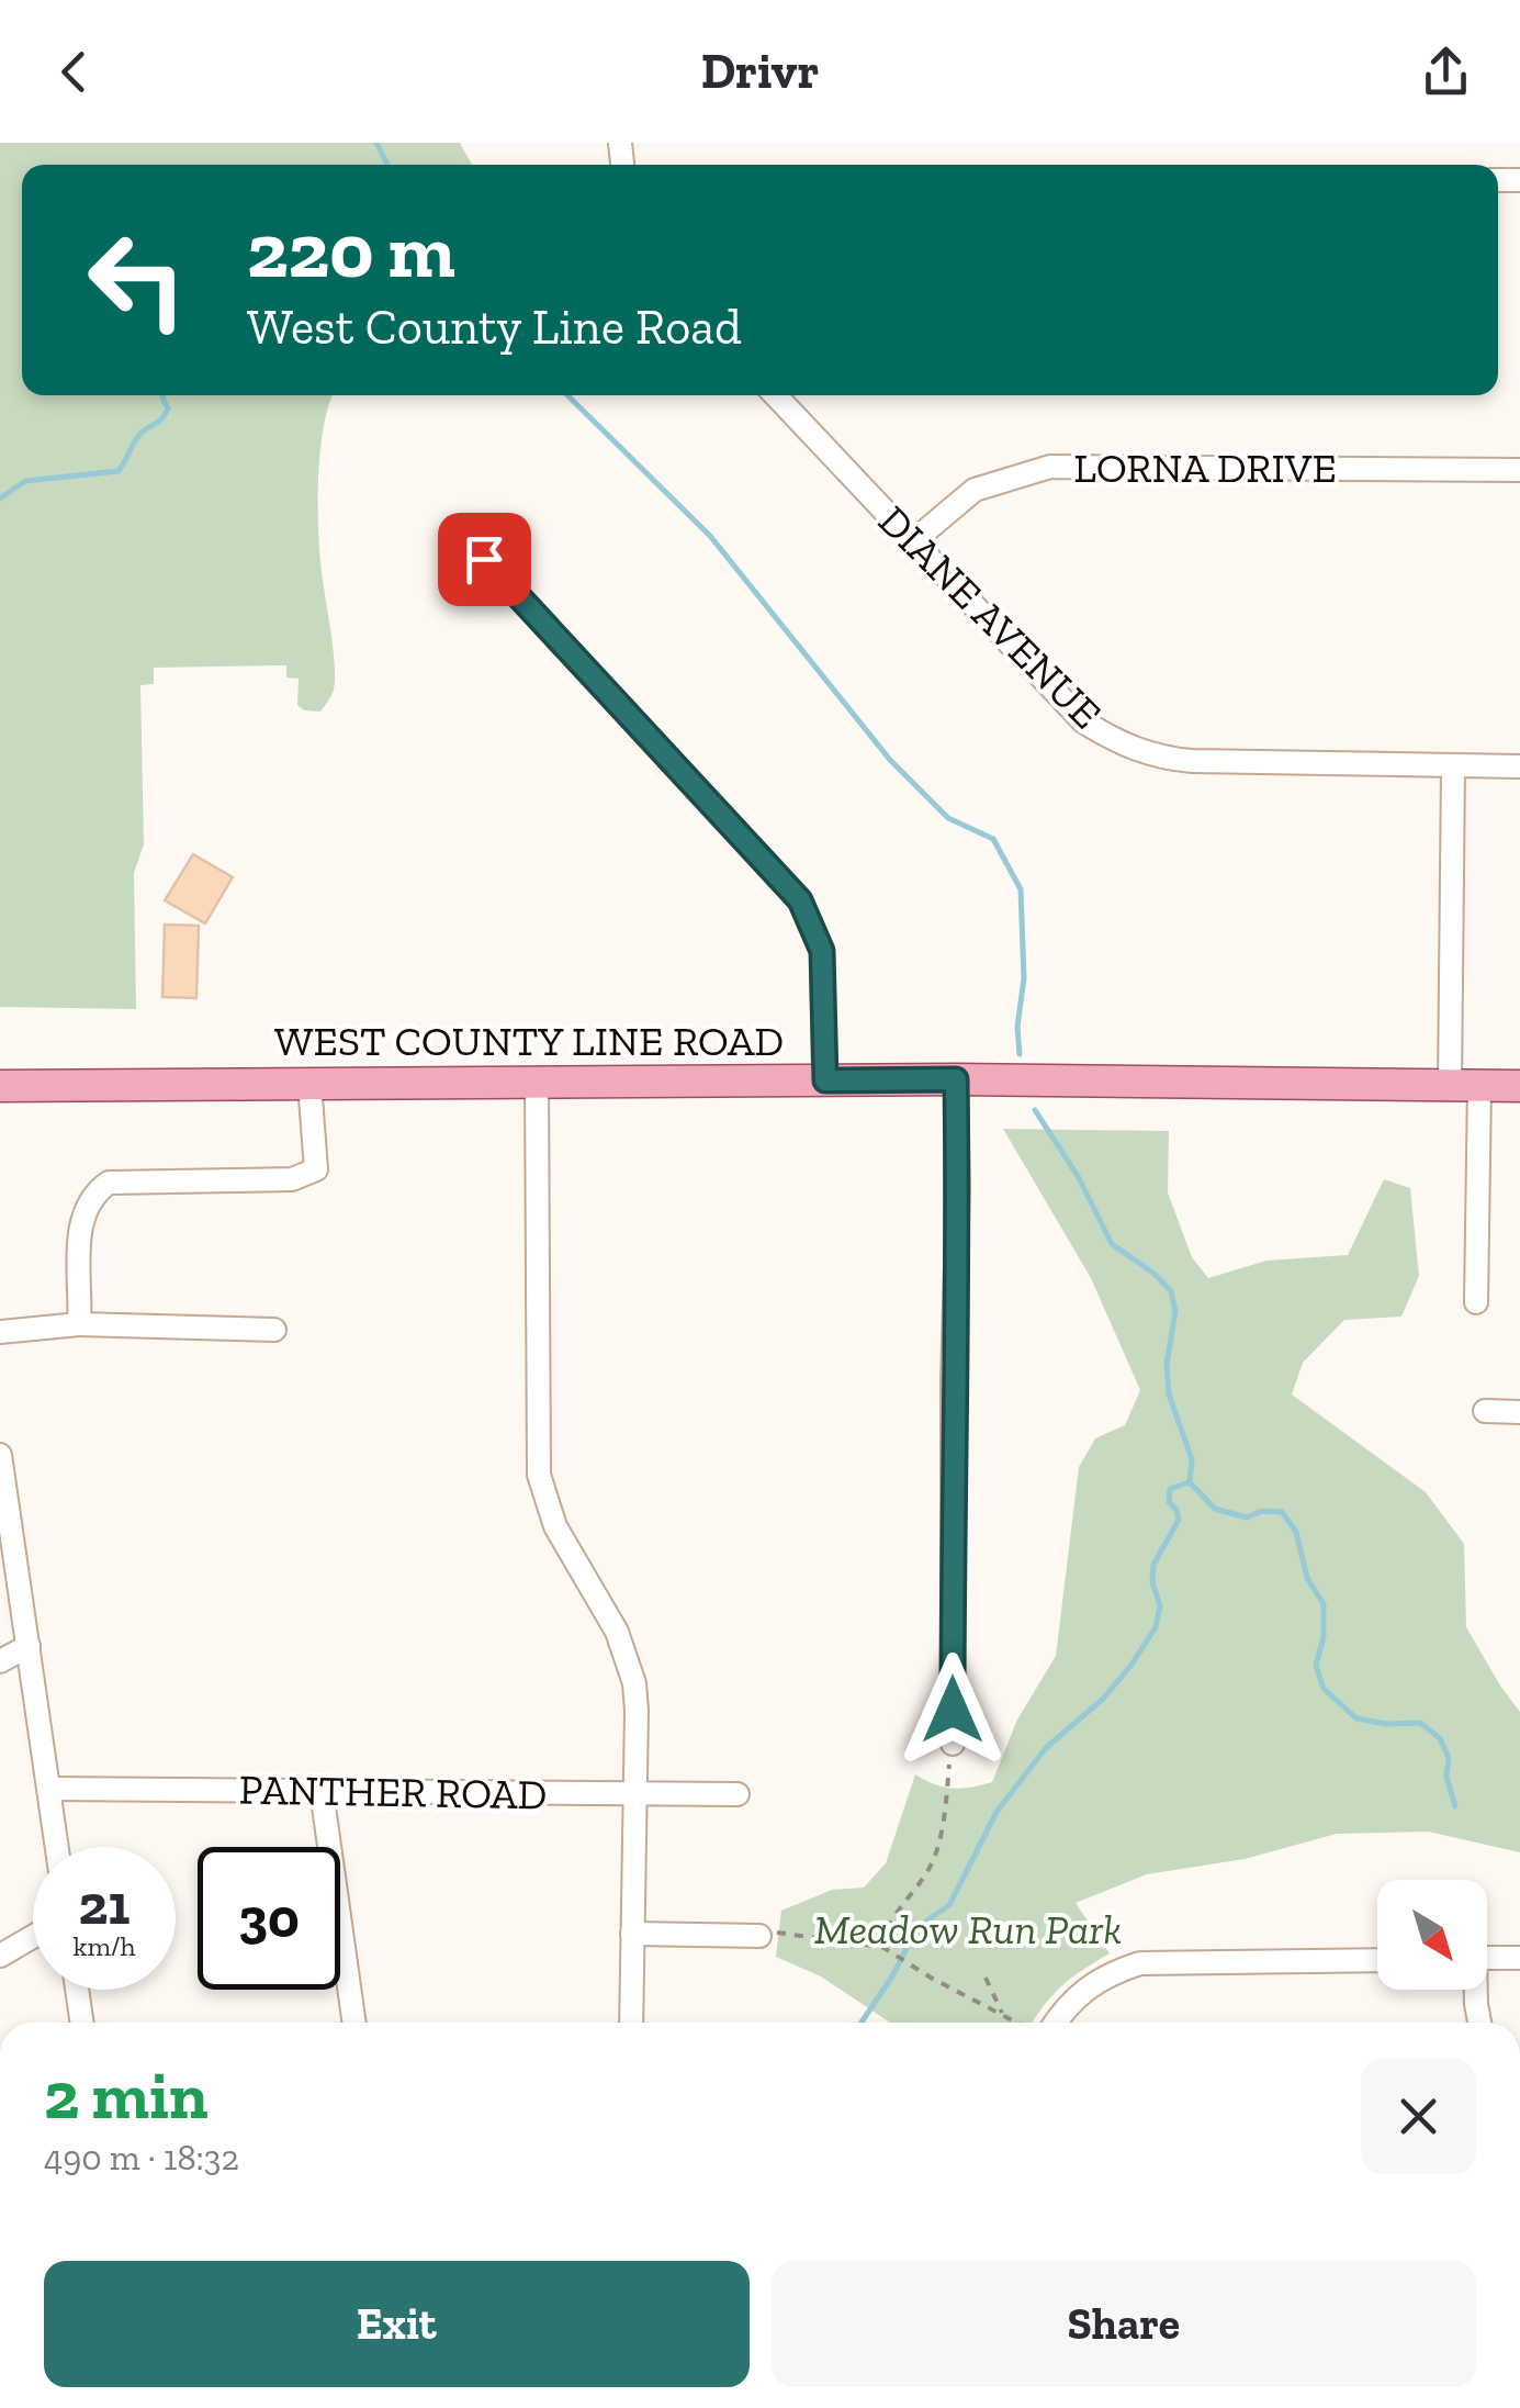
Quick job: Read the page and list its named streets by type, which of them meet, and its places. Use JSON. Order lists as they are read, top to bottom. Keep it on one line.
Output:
{"streets":{"main road":["WEST COUNTY LINE ROAD"],"street":["LORNA DRIVE","DIANE AVENUE","PANTHER ROAD"]},"crossings":[["LORNA DRIVE","DIANE AVENUE"]],"parks":["Meadow Run Park"],"north":"bottom right","page":{"header":"Drivr","turn":["220 m","West County Line Road"],"speed":"21 km/h","limit":"30","heading":["2 min","490 m · 18:32"],"buttons":["Exit","Share"]}}
